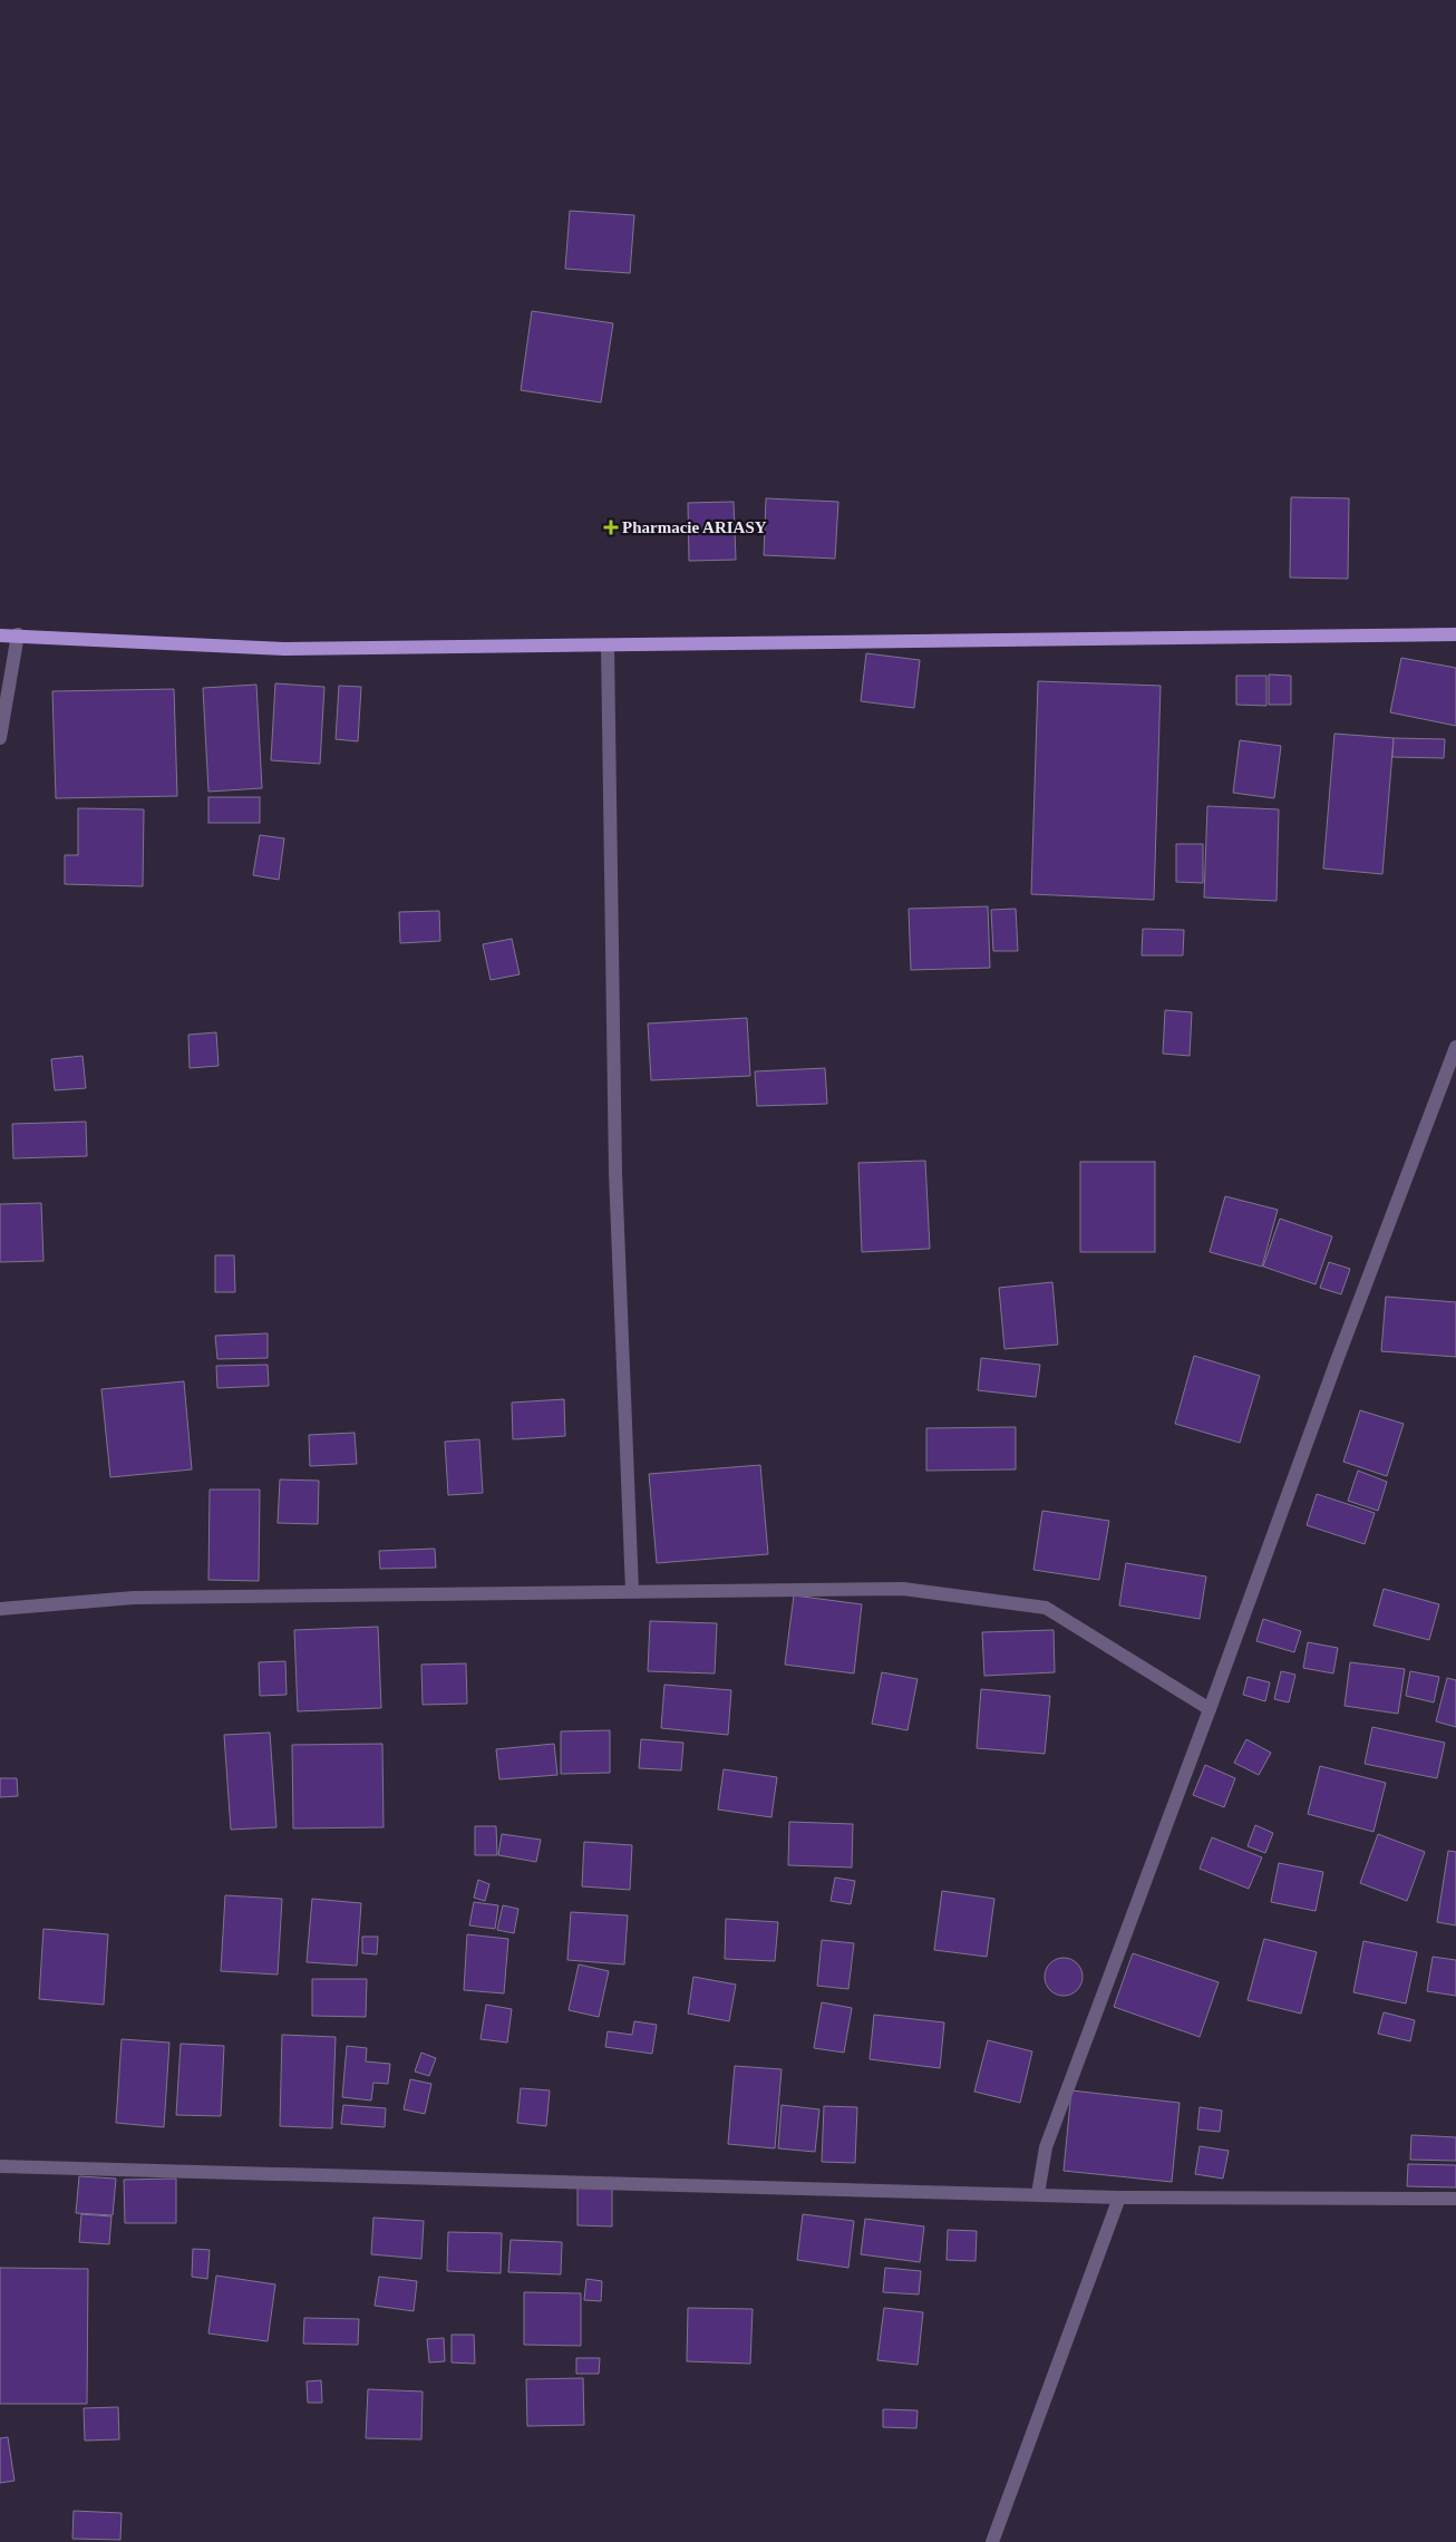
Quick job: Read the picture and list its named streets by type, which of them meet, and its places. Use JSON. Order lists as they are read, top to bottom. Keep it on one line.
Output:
{"places":{"health":["Pharmacie ARIASY"]}}
